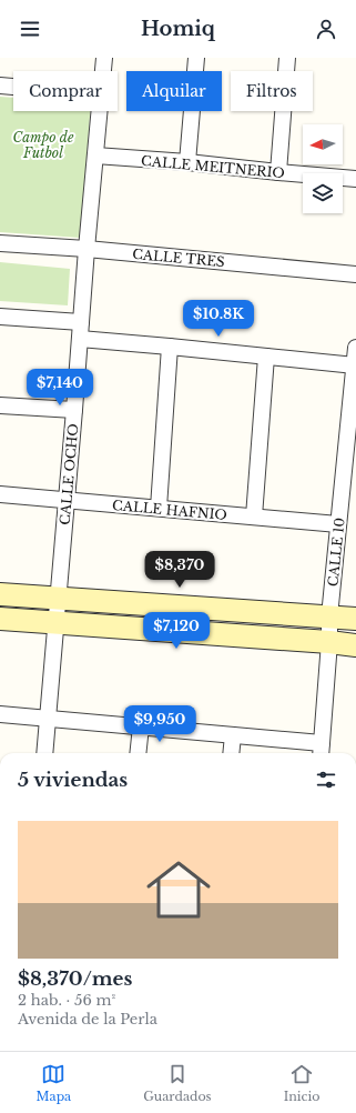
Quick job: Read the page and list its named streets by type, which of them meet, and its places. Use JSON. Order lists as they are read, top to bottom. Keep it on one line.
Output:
{"streets":{"street":["CALLE MEITNERIO","CALLE TRES","CALLE OCHO","CALLE HAFNIO","CALLE 10"]},"crossings":[["CALLE MEITNERIO","CALLE OCHO"],["CALLE TRES","CALLE OCHO"],["CALLE OCHO","CALLE HAFNIO"],["CALLE HAFNIO","CALLE 10"]],"parks":["Campo de Futbol"],"north":"left","page":{"header":"Homiq","chip":["Comprar","Alquilar","Filtros"],"price":["$10.8K","$7,140","$8,370","$7,120","$9,950"],"heading":"5 viviendas","list":[{"name":"$8,370/mes","note":"2 hab. · 56 m² · Avenida de la Perla"}],"tabs":["Mapa","Guardados","Inicio"]}}
